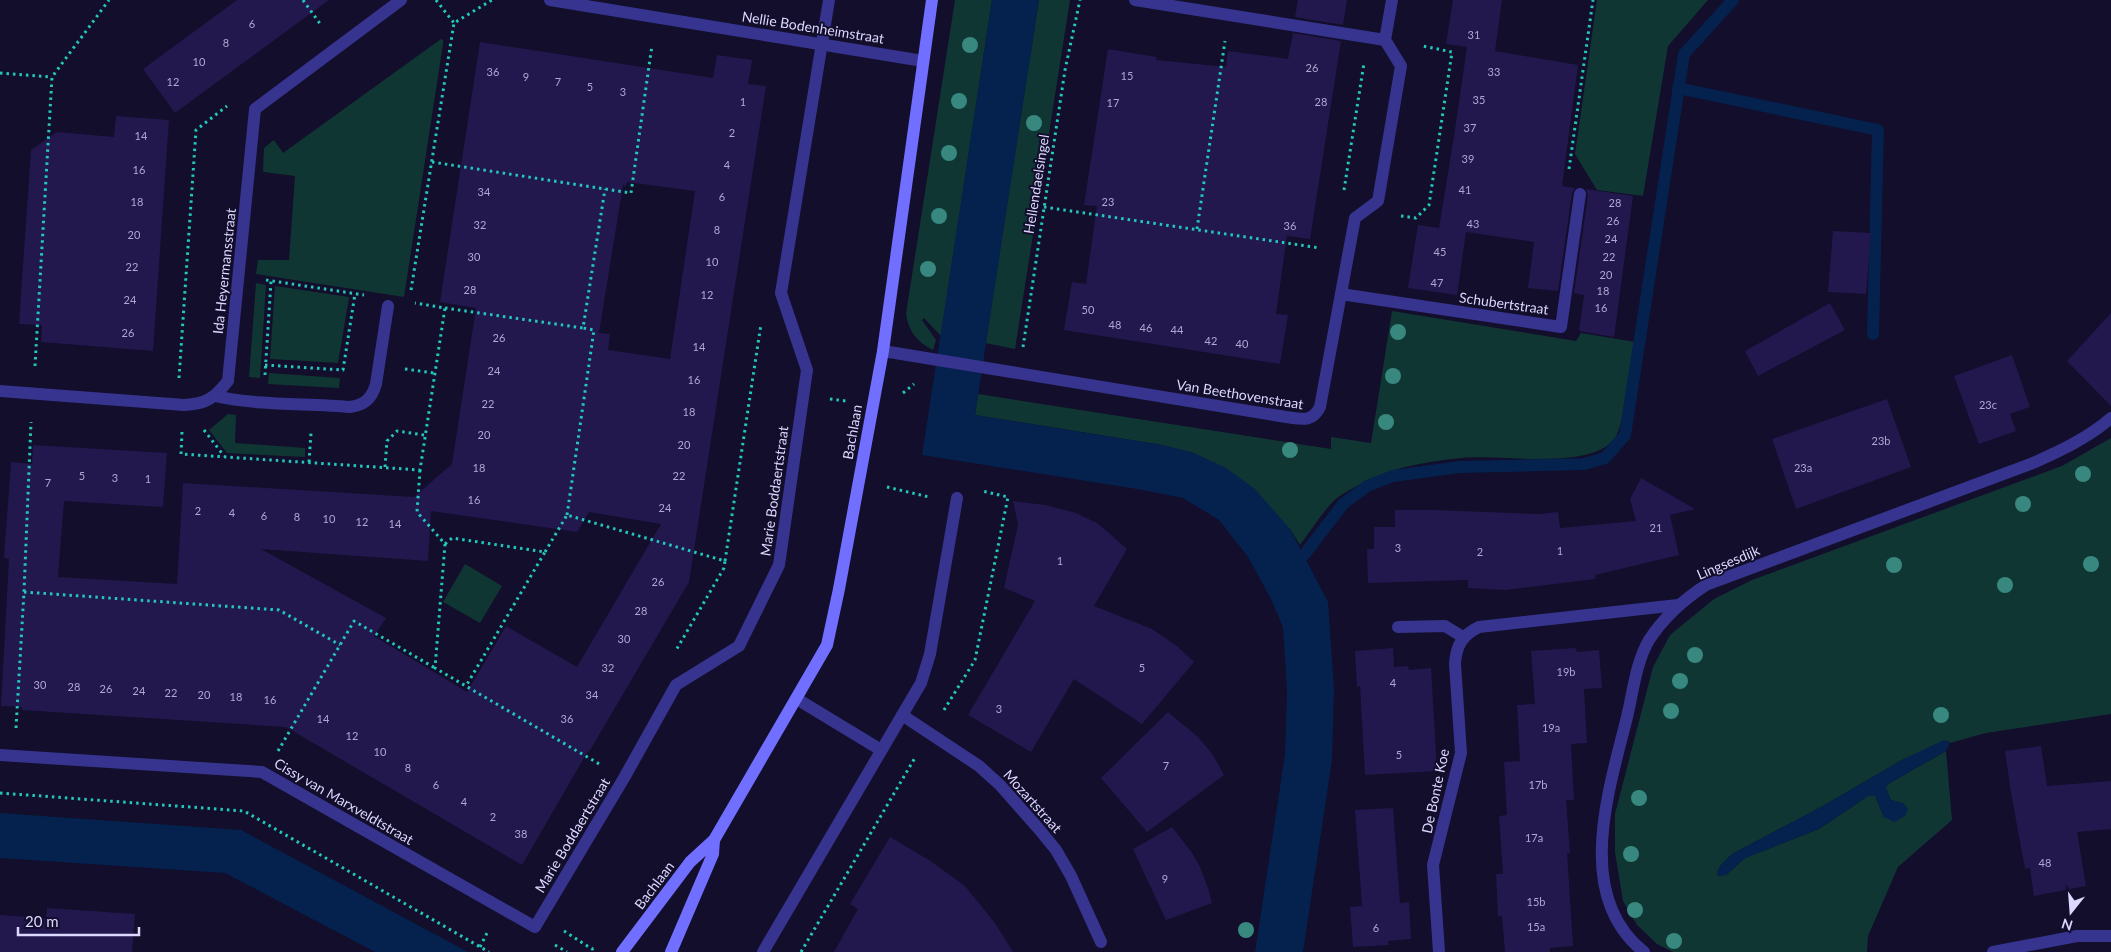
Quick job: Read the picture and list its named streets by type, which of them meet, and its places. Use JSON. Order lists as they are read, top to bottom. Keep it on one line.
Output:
{"streets":{"street":["Nellie Bodenheimstraat","Ida Heyermansstraat","Schubertstraat","Van Beethovenstraat","Bachlaan","Marie Boddaertstraat","Lingsesdijk","De Bonte Koe","Cissy van Marxveldtstraat","Mozartstraat"],"path":["Hellendaelsingel"]},"crossings":[["Nellie Bodenheimstraat","Bachlaan"],["Nellie Bodenheimstraat","Marie Boddaertstraat"],["Hellendaelsingel","Van Beethovenstraat"],["Schubertstraat","Van Beethovenstraat"],["Van Beethovenstraat","Bachlaan"],["Marie Boddaertstraat","Cissy van Marxveldtstraat"]],"house_numbers":["6","31","8","10","26","36","33","15","9","12","7","5","3","35","1","28","17","37","2","14","39","4","16","41","34","6","18","23","28","26","43","32","36","8","20","24","45","30","22","10","22","20","47","28","18","12","24","16","50","48","46","44","26","26","42","40","14","24","16","22","23c","18","20","23b","20","18","23a","5","22","3","1","7","16","24","2","4","6","8","10","12","14","21","3","1","2","1","26","28","30","32","5","19b","4","30","28","26","24","22","20","34","18","16","3","14","36","19a","12","10","5","7","8","6","17b","4","2","38","17a","48","9","15b","15a","6"],"scale_bar":"20 m","north":"bottom"}
